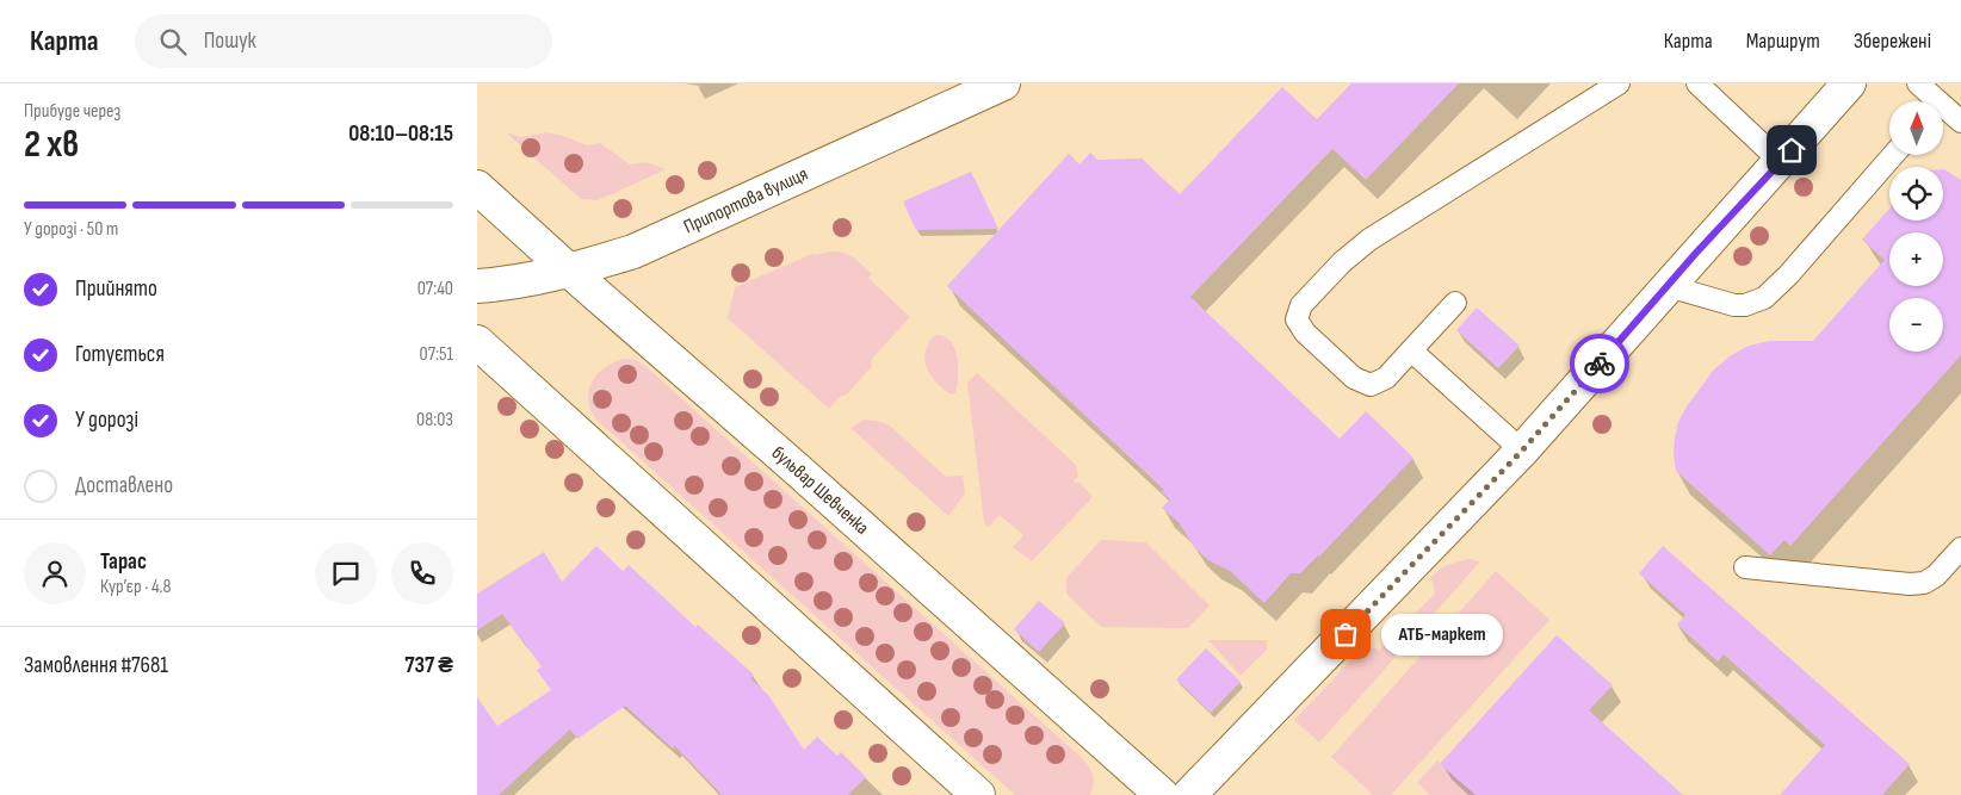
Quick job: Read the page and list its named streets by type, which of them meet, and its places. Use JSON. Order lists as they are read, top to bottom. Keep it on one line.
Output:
{"streets":{"main road":["Припортова вулиця","бульвар Шевченка"]},"crossings":[["Припортова вулиця","бульвар Шевченка"]],"places":["АТБ-маркет"],"north":"top","page":{"header":"Карта","search":"Пошук","nav":["Карта","Маршрут","Збережені"],"heading":["2 хв","Прибуде через","08:10–08:15"],"panel":["Тарас","Кур’єр · 4.8","Замовлення #7681","737 ₴"],"map_buttons":["+","−"],"bar":"У дорозі · 50 m","list":[["Прийнято","07:40"],["Готується","07:51"],["У дорозі","08:03"],"Доставлено"],"bubble":"АТБ-маркет"}}
